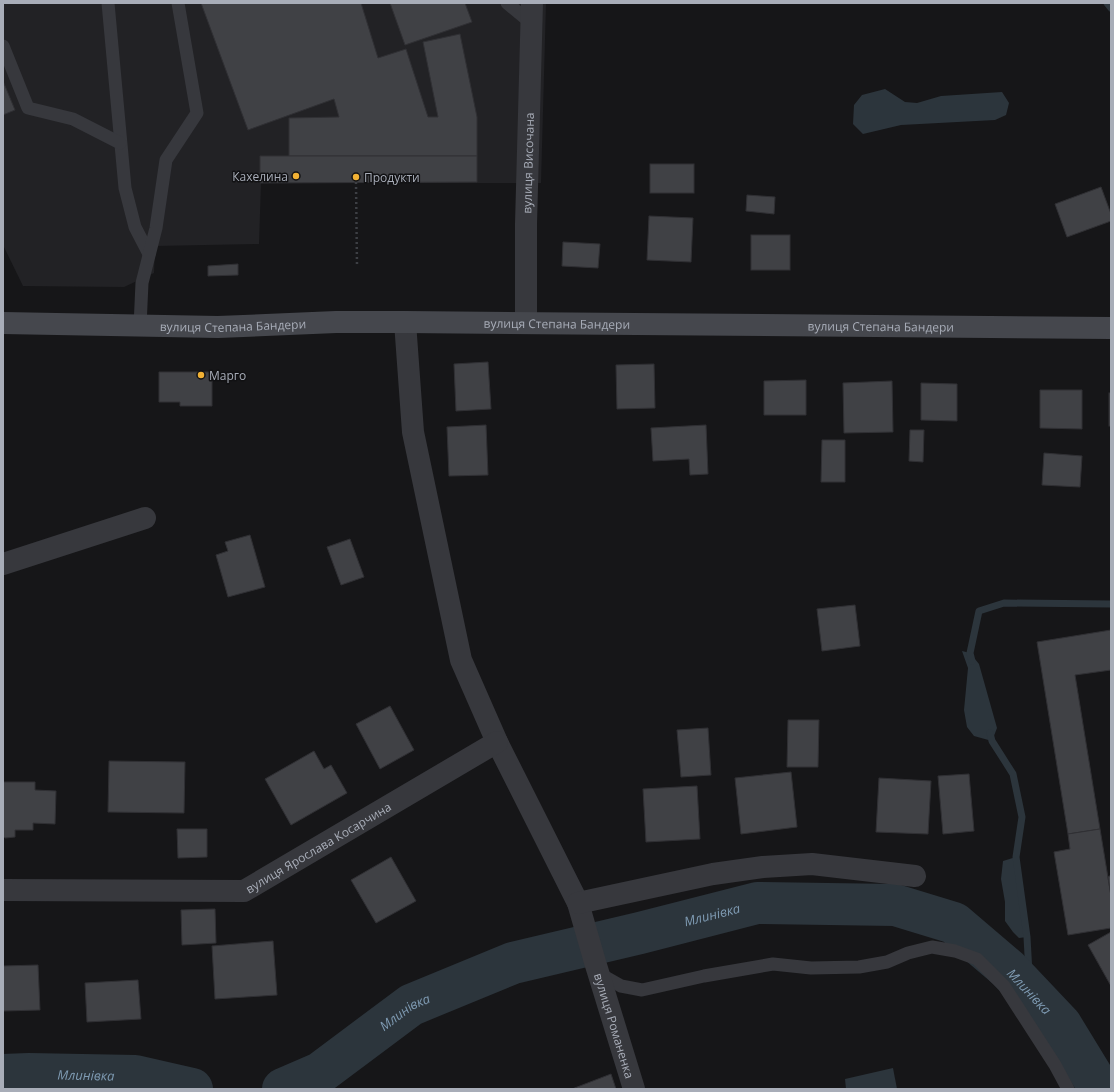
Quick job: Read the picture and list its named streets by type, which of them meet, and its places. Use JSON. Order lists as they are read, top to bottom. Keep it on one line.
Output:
{"streets":{"main road":["вулиця Степана Бандери"],"street":["вулиця Височана","вулиця Ярослава Косарчина","вулиця Романенка"]},"crossings":[["вулиця Височана","вулиця Степана Бандери"],["вулиця Степана Бандери","вулиця Романенка"],["вулиця Ярослава Косарчина","вулиця Романенка"]],"water":["Млинівка"],"places":["Кахелина","Продукти","Марго"]}
